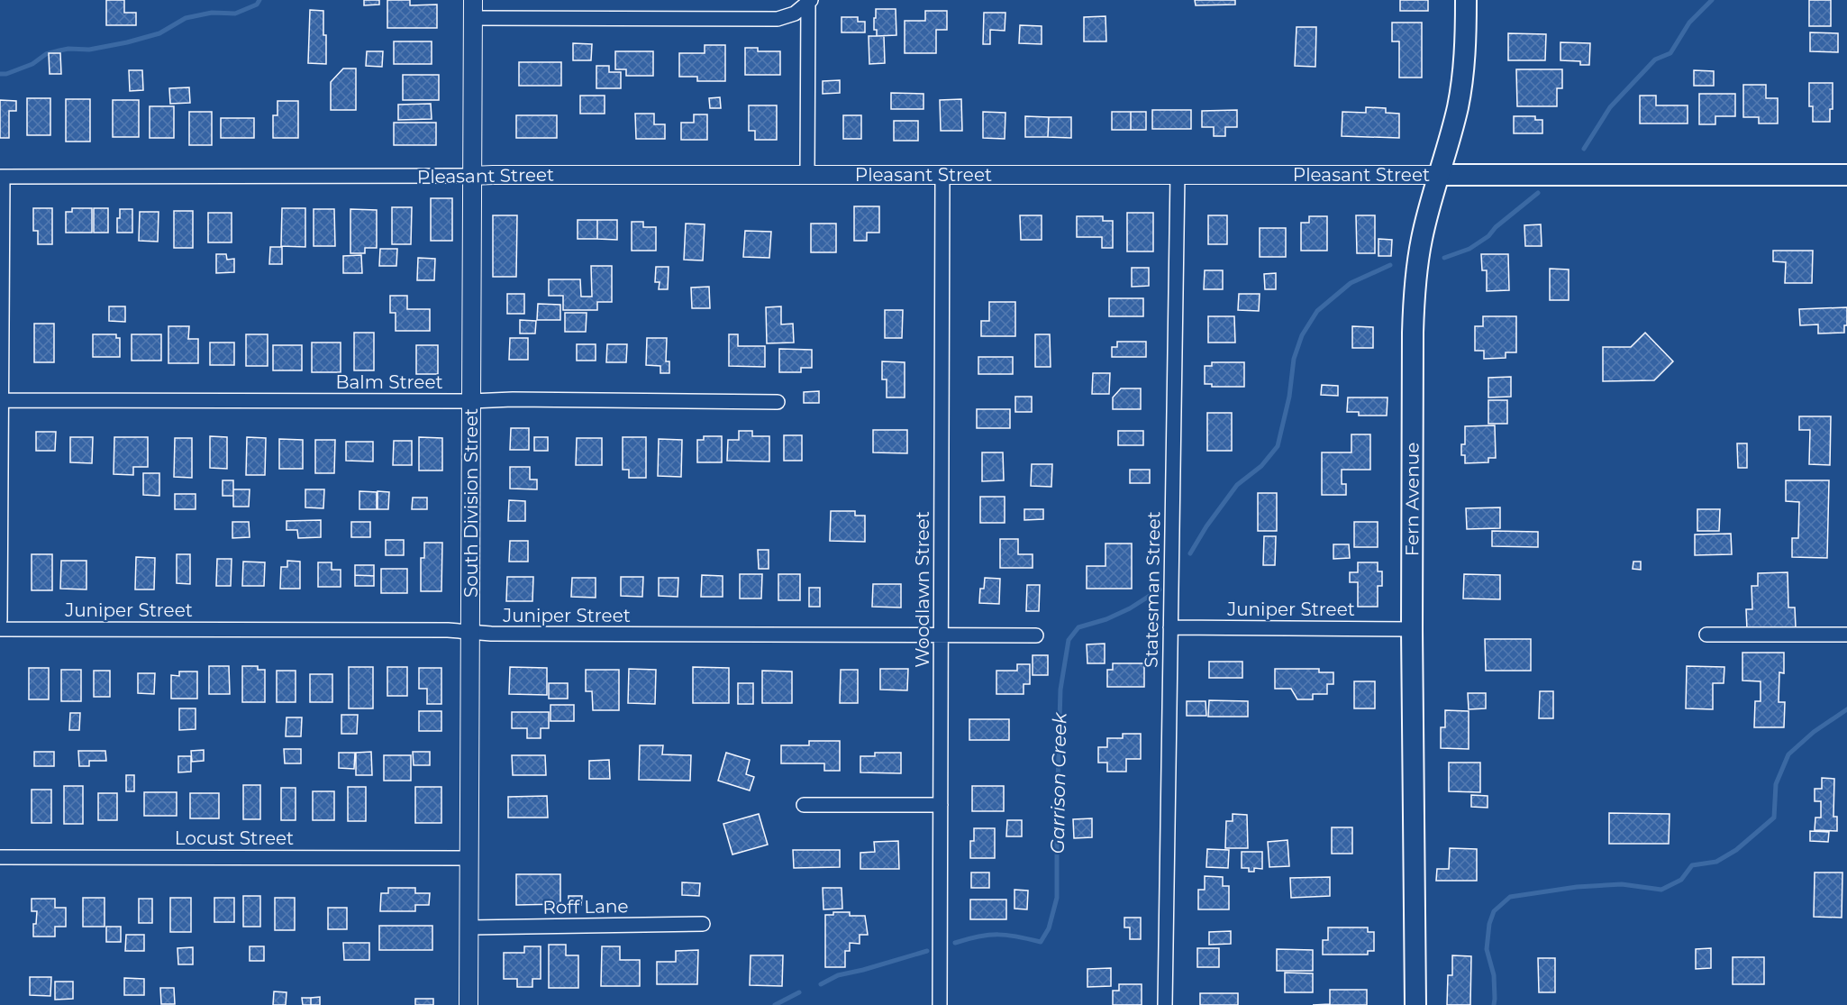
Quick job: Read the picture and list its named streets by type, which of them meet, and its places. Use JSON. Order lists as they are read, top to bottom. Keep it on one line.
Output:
{"streets":{"main road":["Pleasant Street","Fern Avenue"],"street":["Balm Street","South Division Street","Woodlawn Street","Statesman Street","Juniper Street","Locust Street","Roff Lane"]},"crossings":[["Pleasant Street","Fern Avenue"],["Pleasant Street","South Division Street"],["Pleasant Street","Woodlawn Street"],["Pleasant Street","Statesman Street"],["Balm Street","South Division Street"],["Fern Avenue","Juniper Street"],["South Division Street","Juniper Street"],["South Division Street","Locust Street"],["South Division Street","Roff Lane"],["Woodlawn Street","Juniper Street"],["Statesman Street","Juniper Street"]],"water":["Garrison Creek"]}
